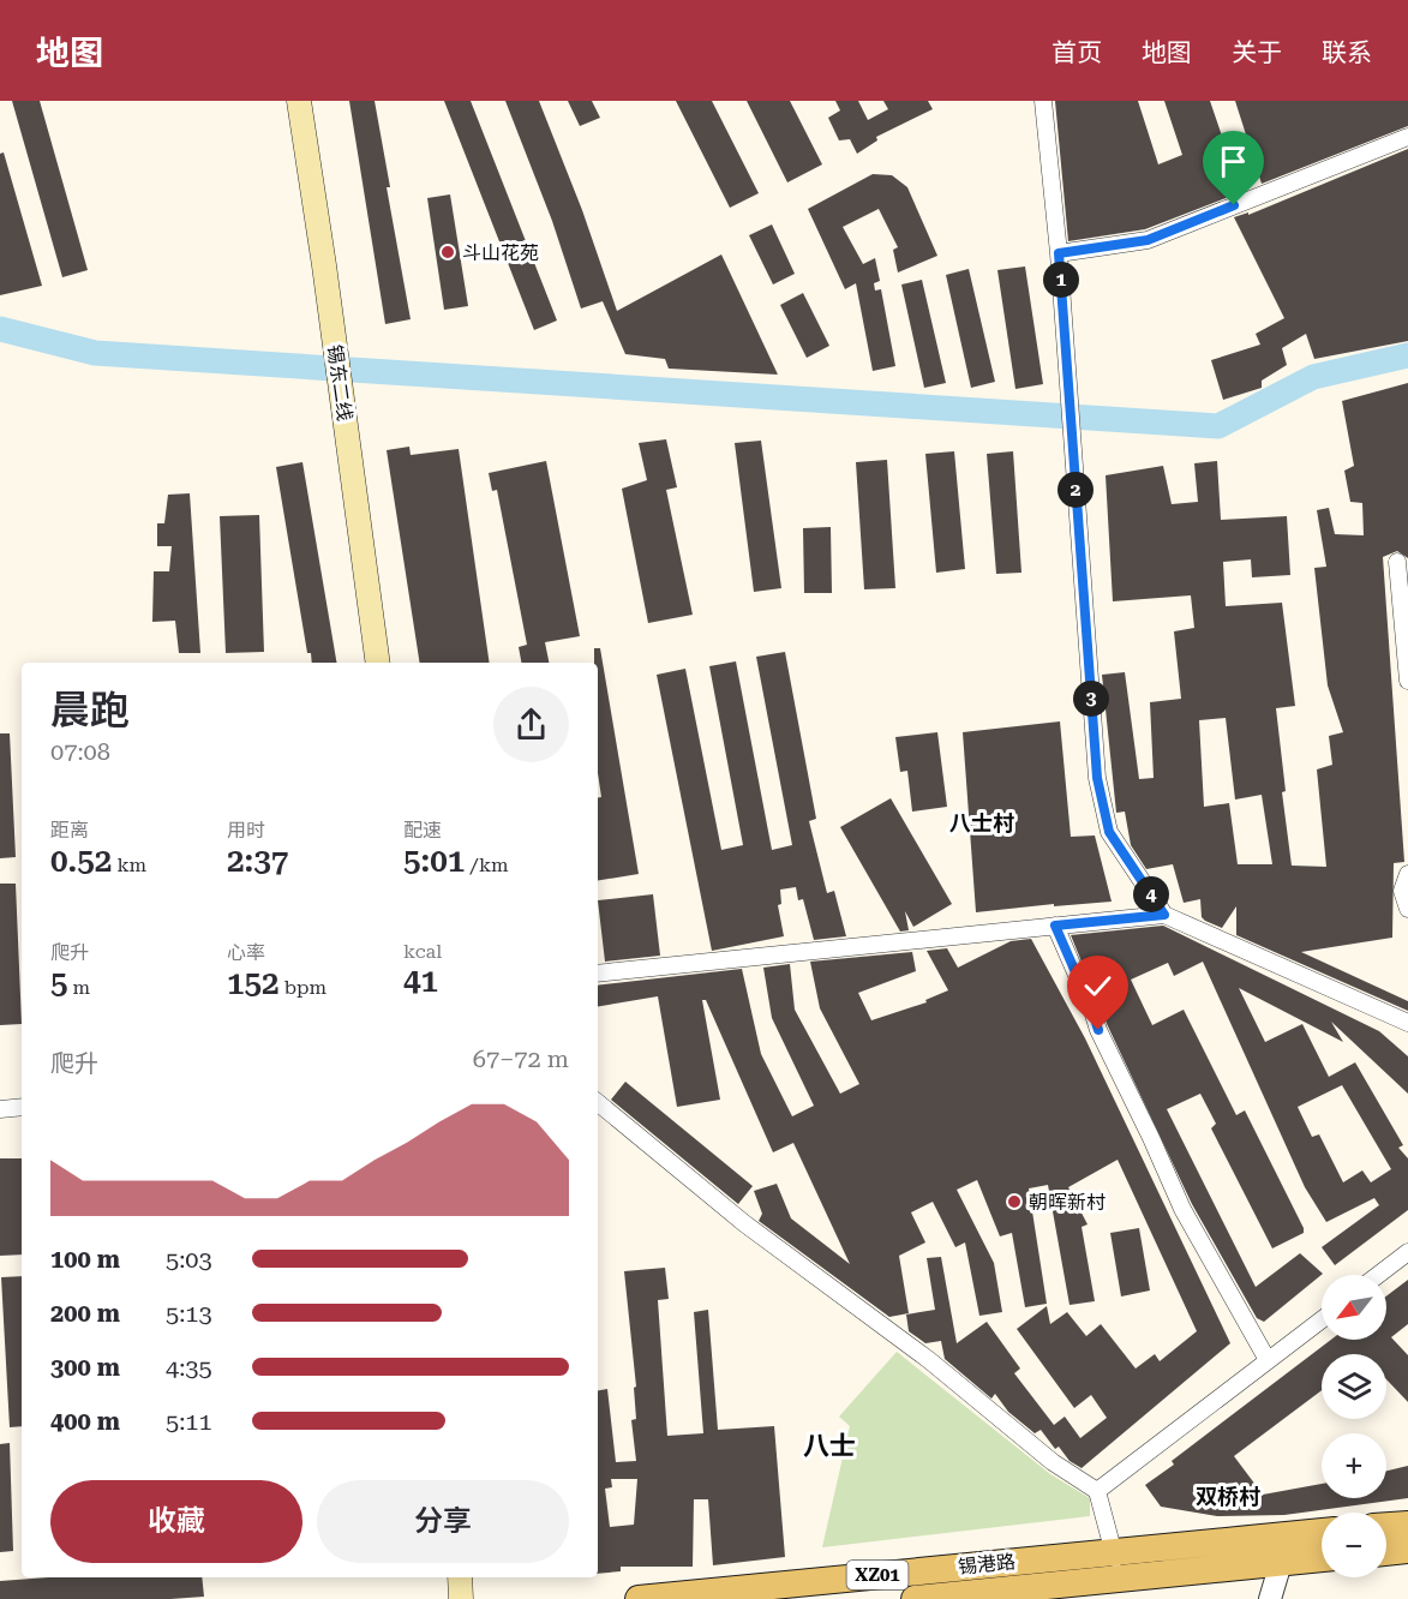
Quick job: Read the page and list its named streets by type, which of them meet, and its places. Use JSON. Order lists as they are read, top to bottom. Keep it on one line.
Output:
{"streets":{"main road":["锡东二线","锡港路","XZ01"]},"districts":["八士村","八士","双桥村"],"places":["斗山花苑","朝晖新村"],"north":"bottom left","page":{"header":"地图","nav":["首页","地图","关于","联系"],"pins":["1","2","3","4"],"heading":["晨跑","07:08"],"stats":[["距离","0.52 km"],["用时","2:37"],["配速","5:01 /km"],["爬升","5 m"],["心率","152 bpm"],["kcal","41"]],"chart":["爬升","67–72 m"],"list":[{"name":"100 m","note":"5:03"},{"name":"200 m","note":"5:13"},{"name":"300 m","note":"4:35"},{"name":"400 m","note":"5:11"}],"map_buttons":["+","−"],"buttons":["收藏","分享"]}}
